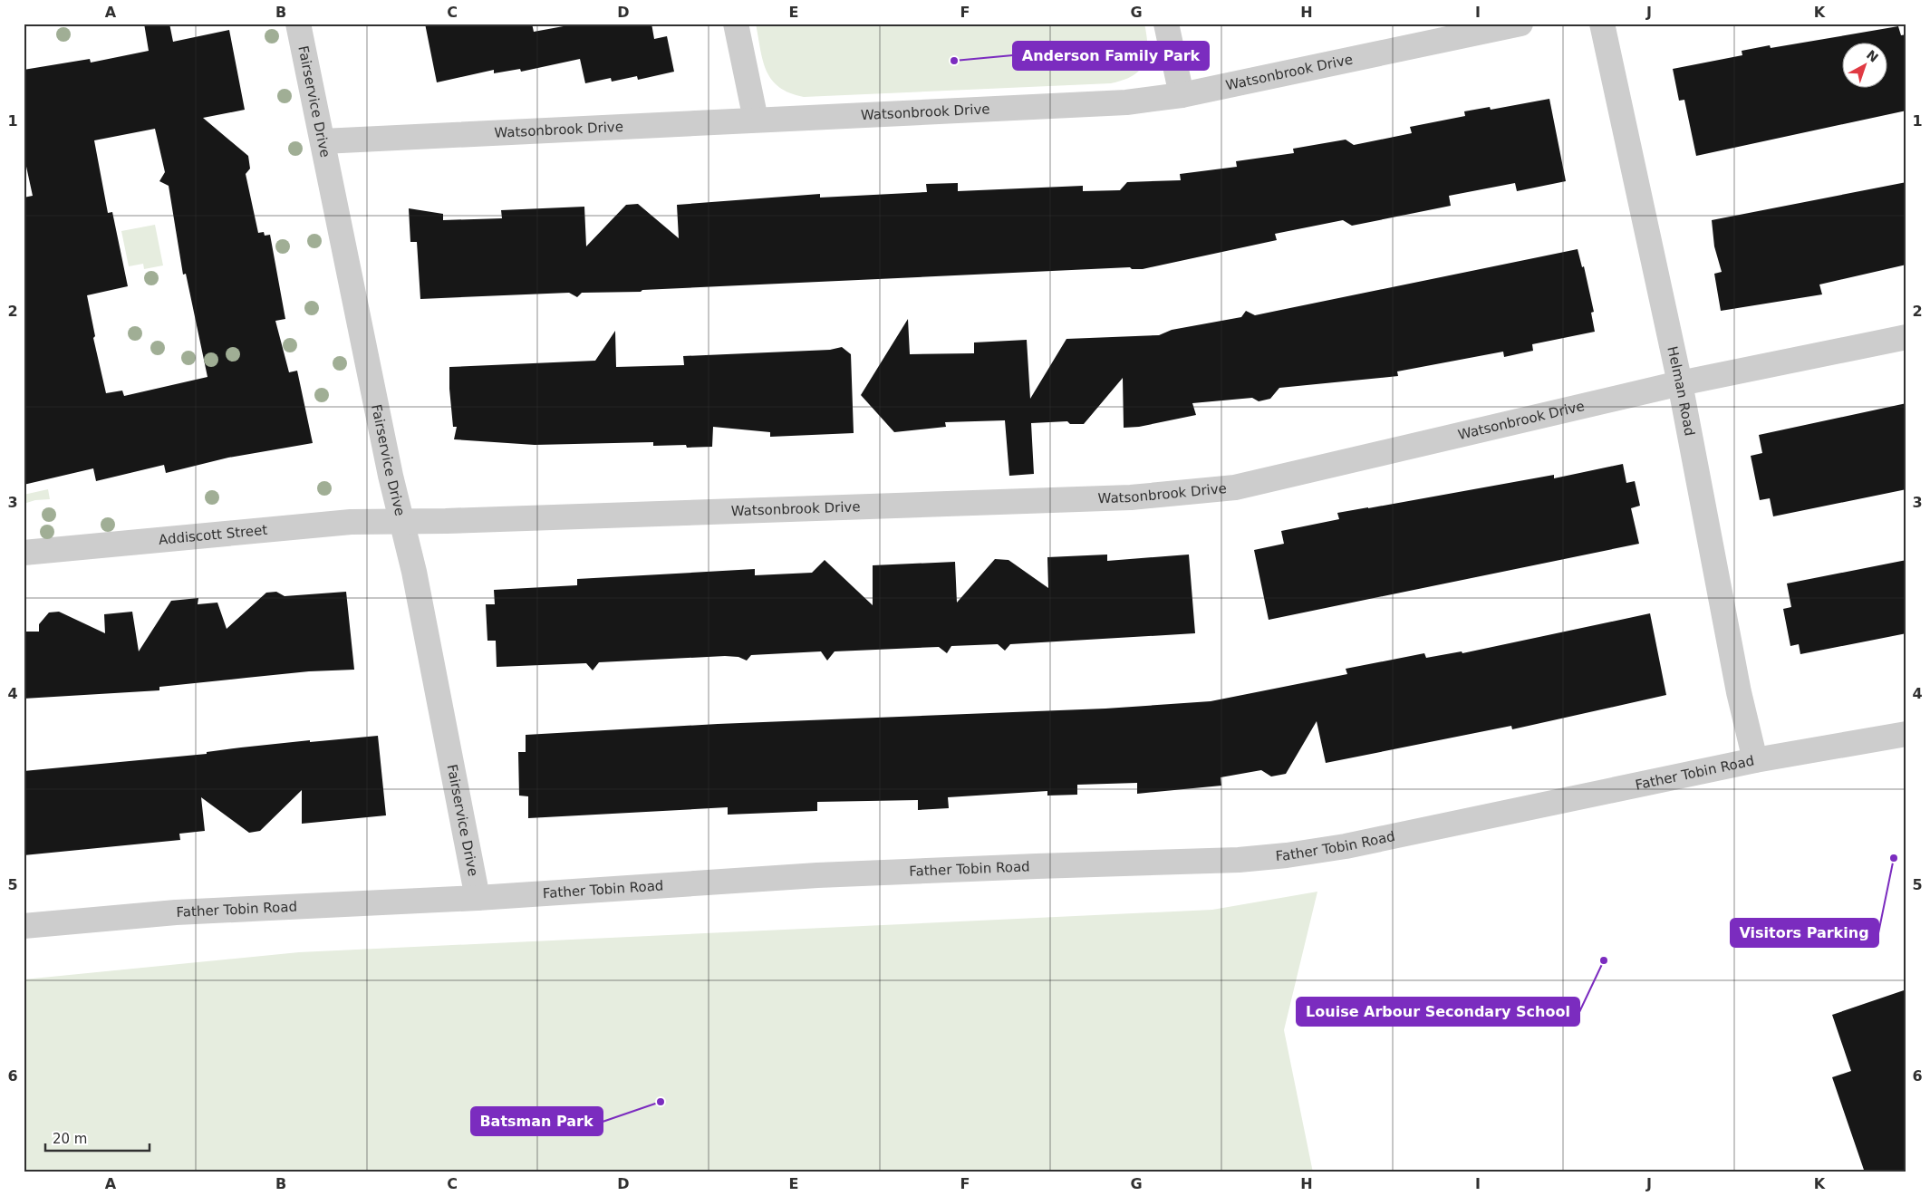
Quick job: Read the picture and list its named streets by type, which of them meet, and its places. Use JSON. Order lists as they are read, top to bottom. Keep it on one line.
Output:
{"streets":{"street":["Watsonbrook Drive","Fairservice Drive","Helman Road","Addiscott Street","Father Tobin Road"]},"crossings":[["Watsonbrook Drive","Fairservice Drive"],["Watsonbrook Drive","Helman Road"],["Watsonbrook Drive","Addiscott Street"],["Fairservice Drive","Addiscott Street"],["Fairservice Drive","Father Tobin Road"],["Helman Road","Father Tobin Road"]],"places":["Anderson Family Park","Visitors Parking","Louise Arbour Secondary School","Batsman Park"],"scale_bar":"20 m","north":"top right","grid":{"columns":["A","B","C","D","E","F","G","H","I","J","K"],"rows":["1","2","3","4","5","6"]}}
